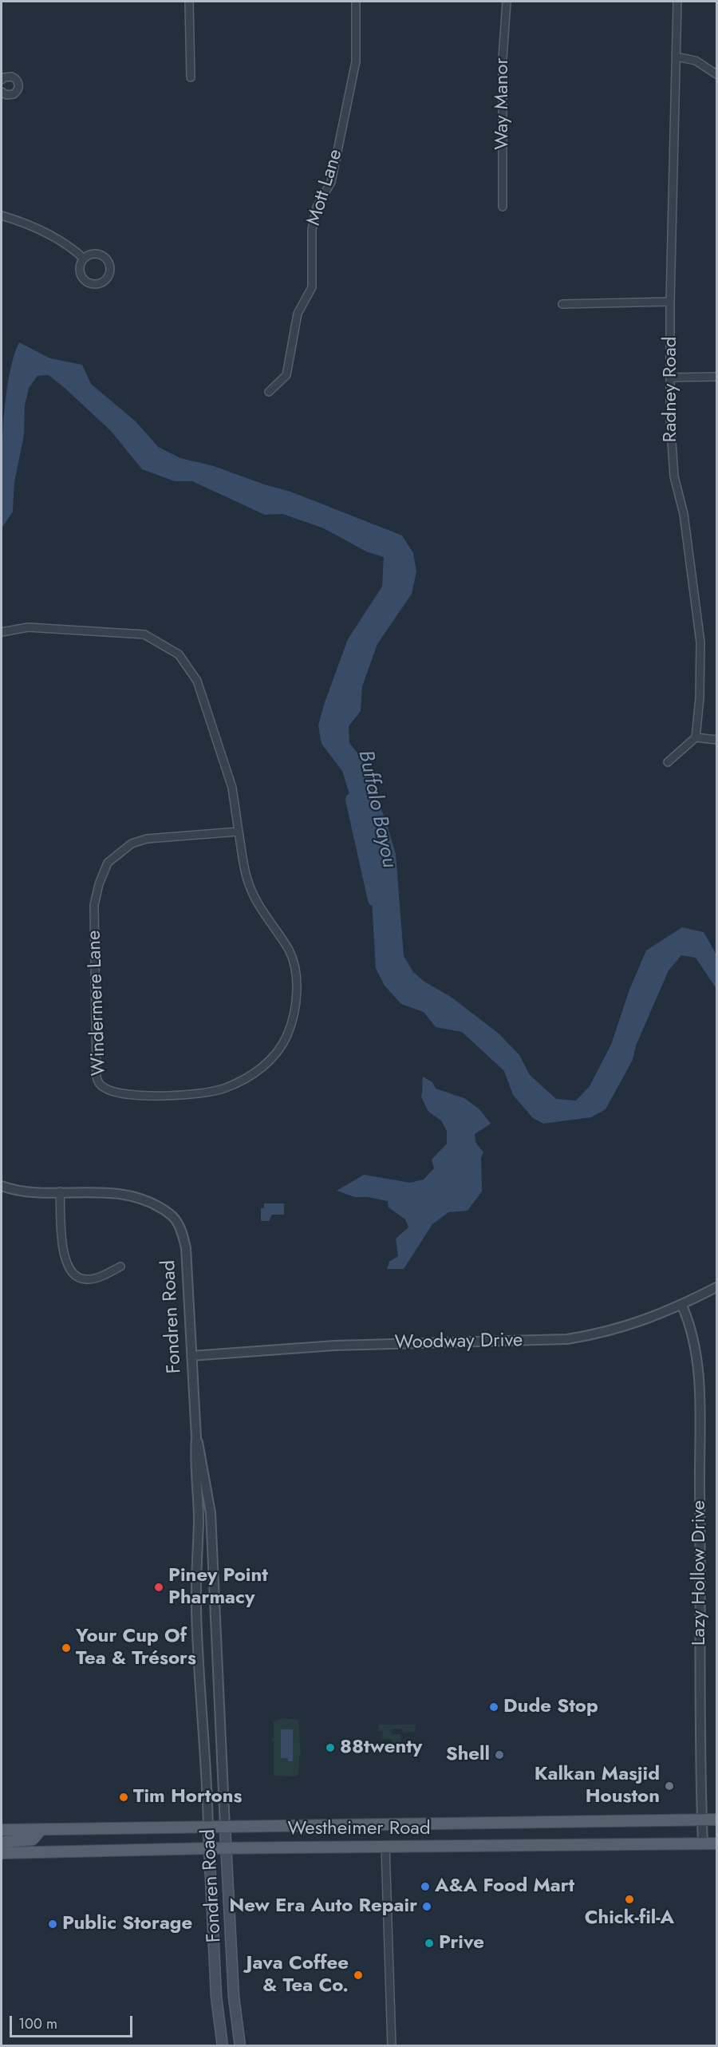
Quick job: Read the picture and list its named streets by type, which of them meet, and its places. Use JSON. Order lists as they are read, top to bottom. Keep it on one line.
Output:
{"streets":{"main road":["Fondren Road","Westheimer Road"],"street":["Way Manor","Mott Lane","Radney Road","Windermere Lane","Woodway Drive","Lazy Hollow Drive"]},"crossings":[["Fondren Road","Woodway Drive"],["Fondren Road","Westheimer Road"],["Woodway Drive","Lazy Hollow Drive"],["Lazy Hollow Drive","Westheimer Road"]],"water":["Buffalo Bayou"],"places":["Piney Point Pharmacy","Your Cup Of Tea & Trésors","Dude Stop","88twenty","Shell","Kalkan Masjid Houston","Tim Hortons","A&A Food Mart","Chick-fil-A","New Era Auto Repair","Public Storage","Prive","Java Coffee & Tea Co."],"scale_bar":"100 m"}
